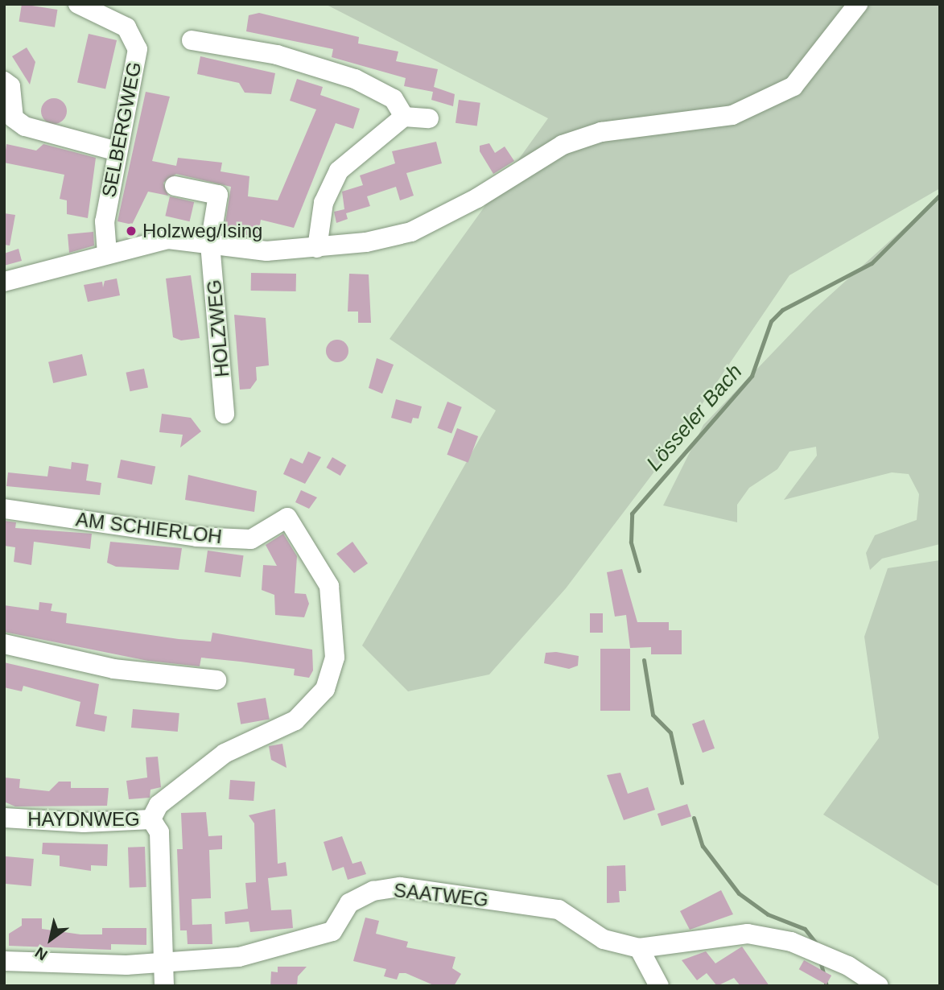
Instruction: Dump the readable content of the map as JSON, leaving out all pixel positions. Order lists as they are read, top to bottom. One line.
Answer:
{"streets":{"street":["SELBERGWEG","HOLZWEG","AM SCHIERLOH","HAYDNWEG","SAATWEG"]},"crossings":[["AM SCHIERLOH","HAYDNWEG"],["HAYDNWEG","SAATWEG"]],"water":["Lösseler Bach"],"places":["Holzweg/Ising"],"north":"bottom left"}
